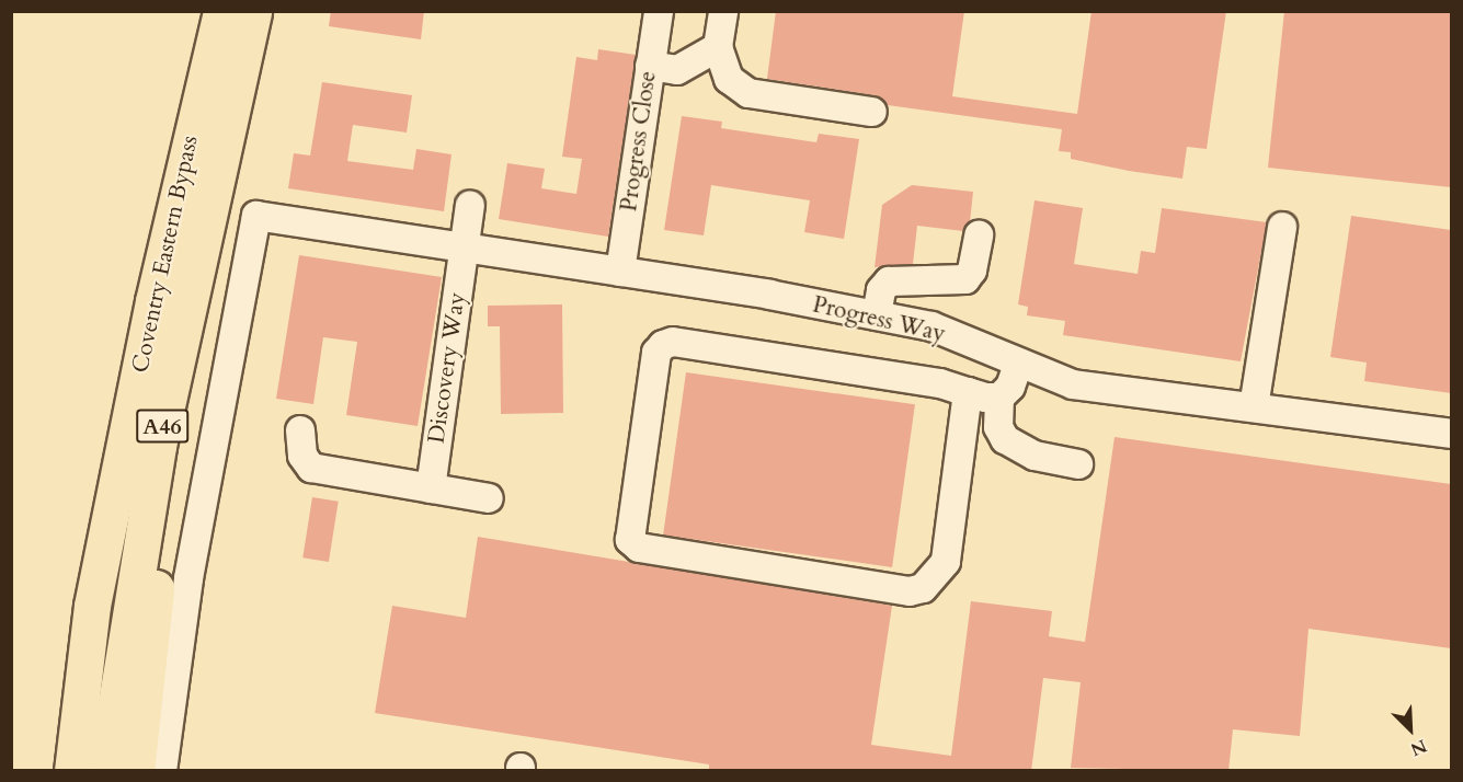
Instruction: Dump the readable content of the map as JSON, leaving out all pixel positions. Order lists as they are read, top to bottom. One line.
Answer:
{"streets":{"highway":["Coventry Eastern Bypass","A46"],"street":["Progress Close","Progress Way","Discovery Way"]},"crossings":[["Progress Close","Progress Way"],["Progress Way","Discovery Way"]],"north":"bottom right"}
